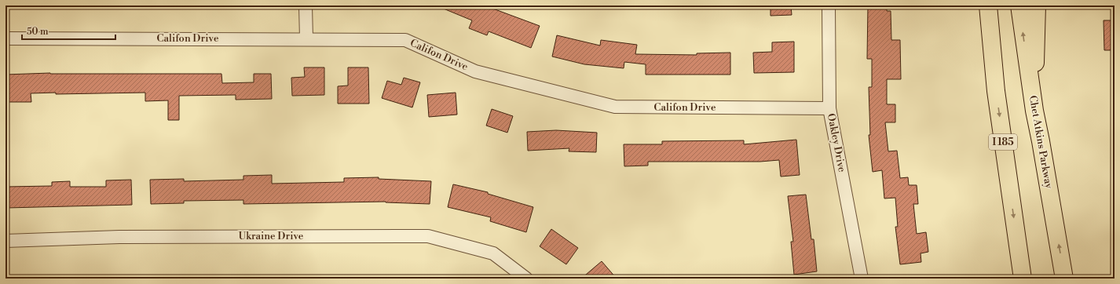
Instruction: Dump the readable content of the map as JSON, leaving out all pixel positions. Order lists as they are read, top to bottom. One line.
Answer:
{"streets":{"highway":["I 185","Chet Atkins Parkway"],"street":["Califon Drive","Oakley Drive","Ukraine Drive"]},"crossings":[["Califon Drive","Oakley Drive"]],"scale_bar":"50 m"}
